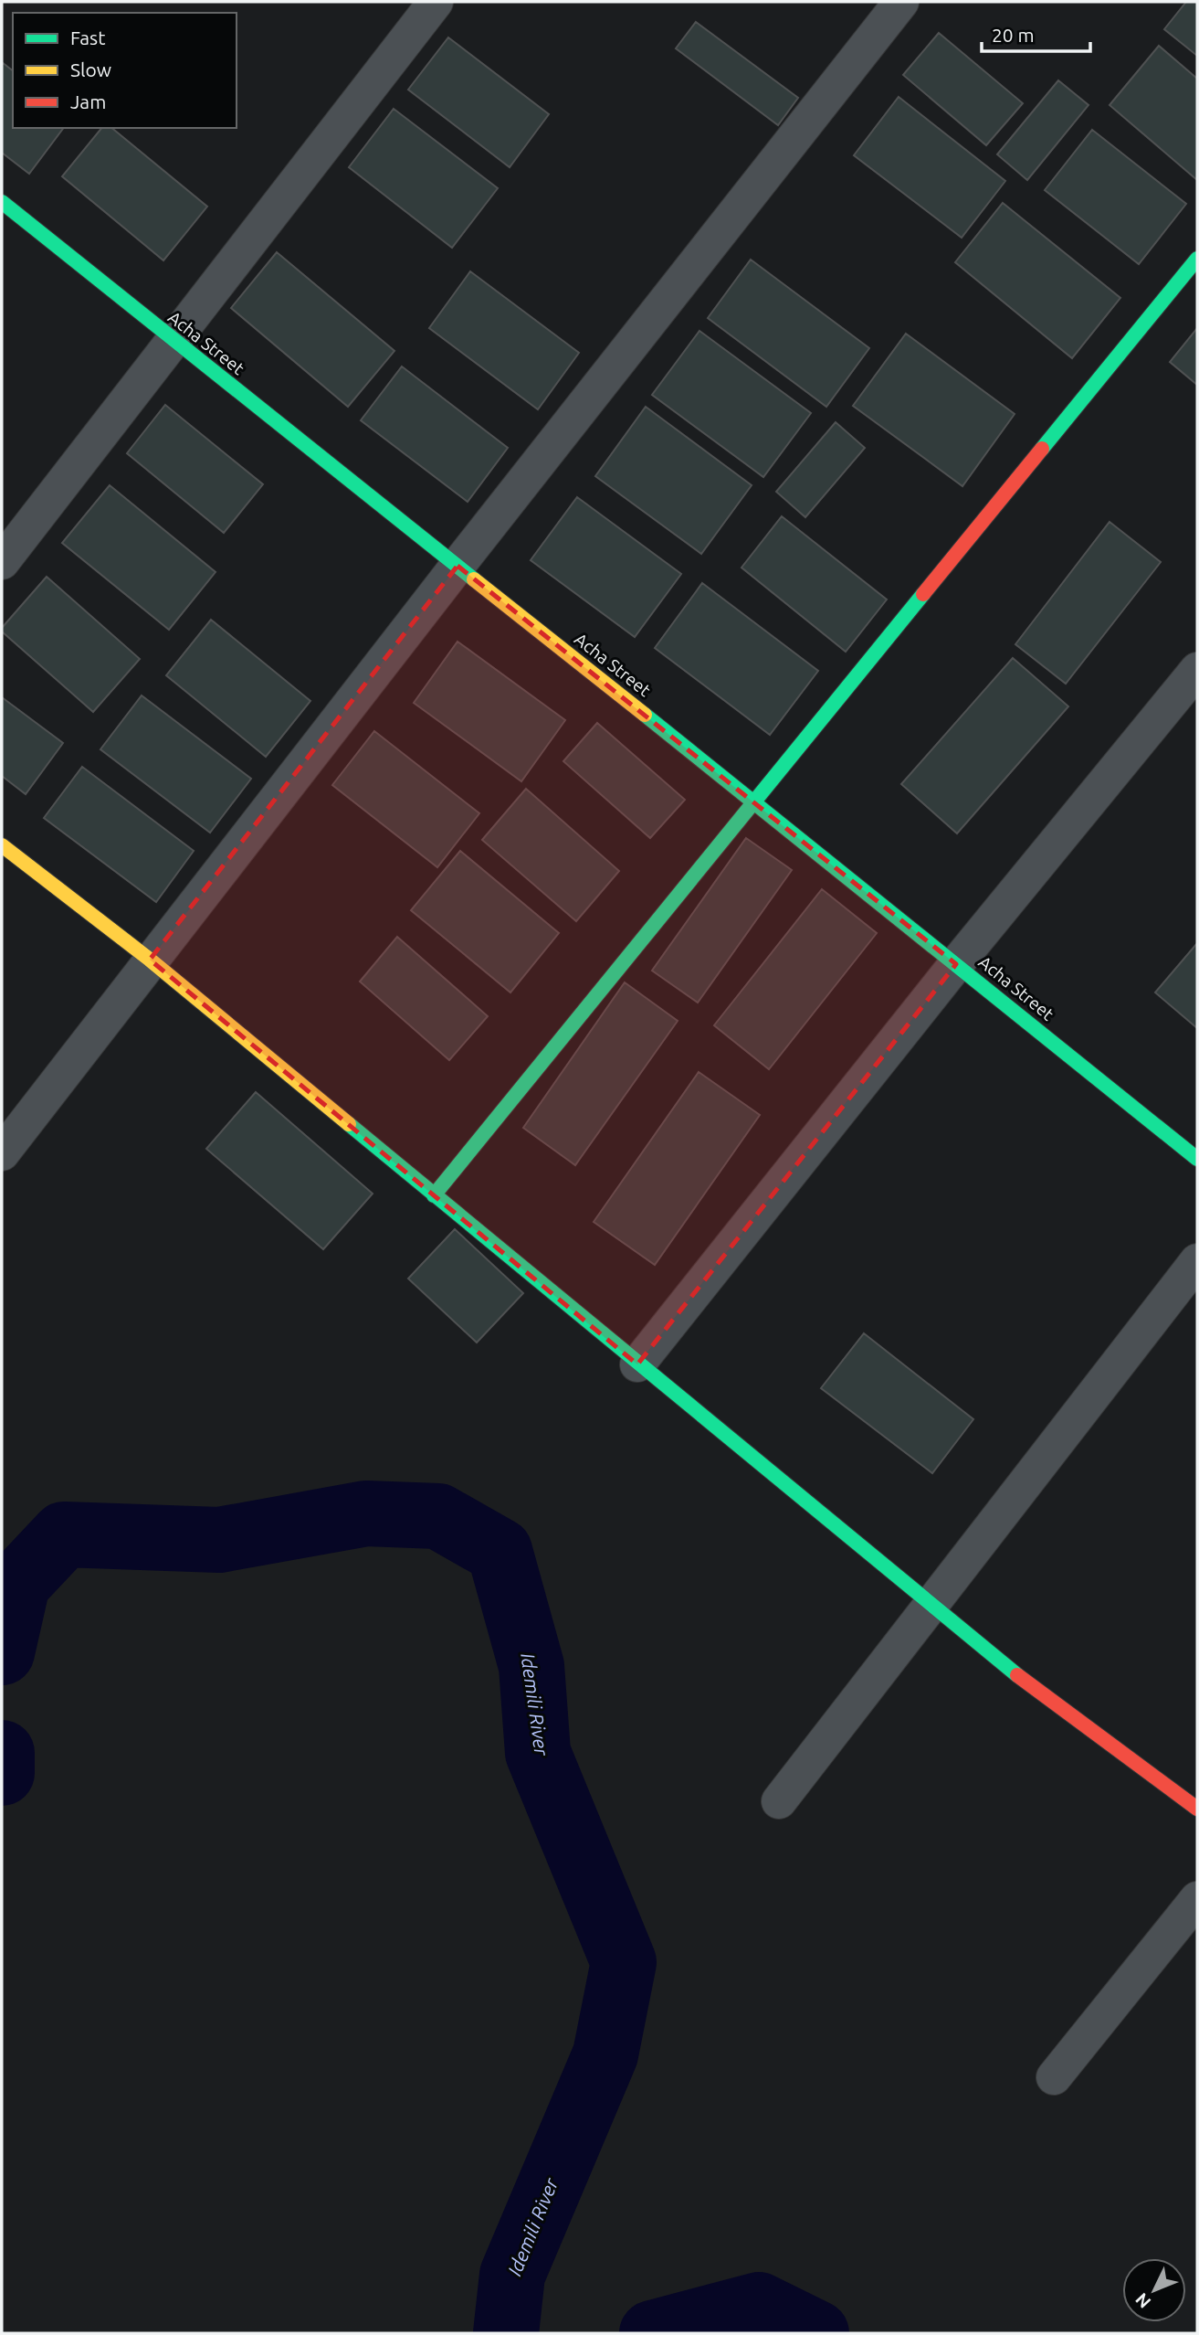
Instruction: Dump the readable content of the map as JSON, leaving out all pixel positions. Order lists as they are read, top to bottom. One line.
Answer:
{"streets":{"street":["Acha Street"]},"water":["Idemili River"],"legend":["Fast","Slow","Jam"],"scale_bar":"20 m","north":"bottom left"}
